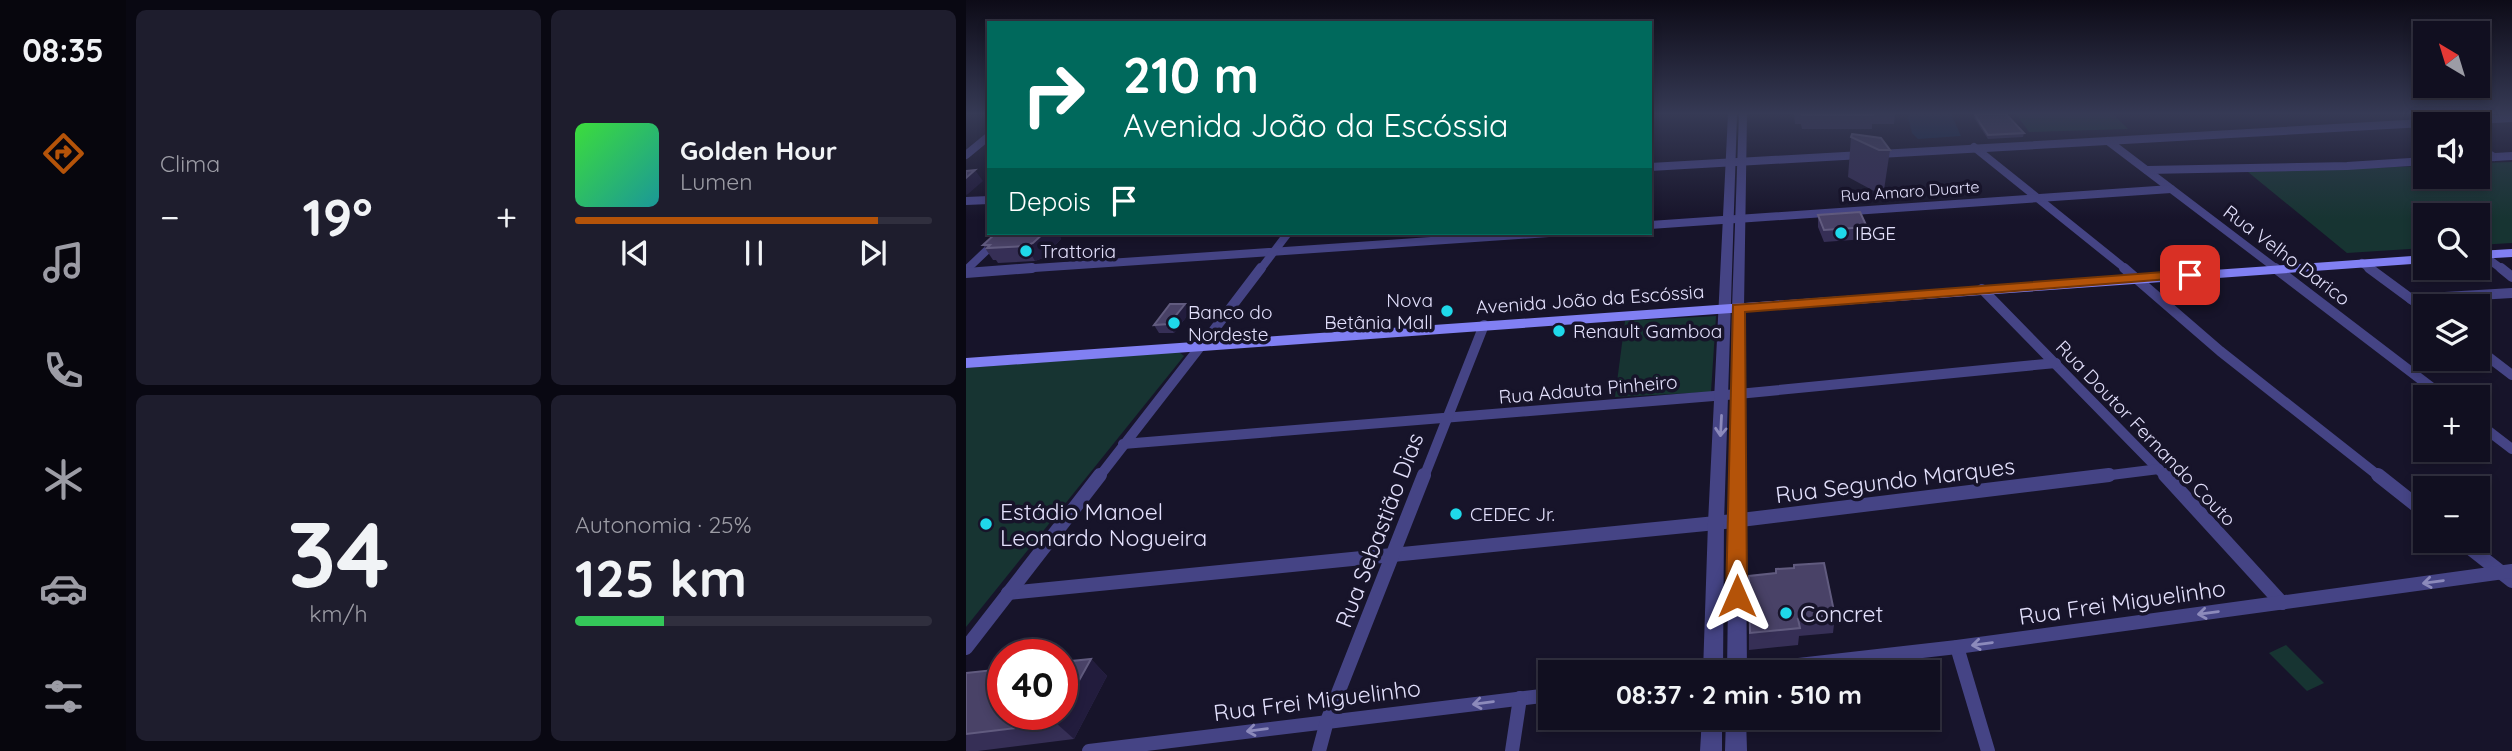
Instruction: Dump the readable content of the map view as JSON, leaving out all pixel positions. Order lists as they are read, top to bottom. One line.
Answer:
{"streets":{"main road":["Avenida João da Escóssia"],"street":["Rua Amaro Duarte","Rua Velho Darico","Rua Adauta Pinheiro","Rua Doutor Fernando Couto","Rua Segundo Marques","Rua Sebastião Dias","Rua Frei Miguelinho"]},"crossings":[["Rua Amaro Duarte","Rua Velho Darico"],["Rua Velho Darico","Avenida João da Escóssia"],["Avenida João da Escóssia","Rua Doutor Fernando Couto"],["Avenida João da Escóssia","Rua Sebastião Dias"],["Rua Adauta Pinheiro","Rua Doutor Fernando Couto"],["Rua Adauta Pinheiro","Rua Sebastião Dias"],["Rua Doutor Fernando Couto","Rua Segundo Marques"],["Rua Doutor Fernando Couto","Rua Frei Miguelinho"],["Rua Segundo Marques","Rua Sebastião Dias"],["Rua Sebastião Dias","Rua Frei Miguelinho"]],"one_way":["Rua Frei Miguelinho"],"places":["IBGE","Trattoria","Nova Betânia Mall","Banco do Nordeste","Renault Gamboa","CEDEC Jr.","Estádio Manoel Leonardo Nogueira","Concret"],"north":"top left","page":{"tabs":"08:35","tile":["Clima",["34","km/h"],["Autonomia · 25%","125 km"]],"map_buttons":["+","−"],"turn":["210 m","Avenida João da Escóssia"],"song":["Golden Hour","Lumen"],"then":"Depois","heat":["−","19°","+"],"limit":"40","trip":"08:37 · 2 min · 510 m"}}
